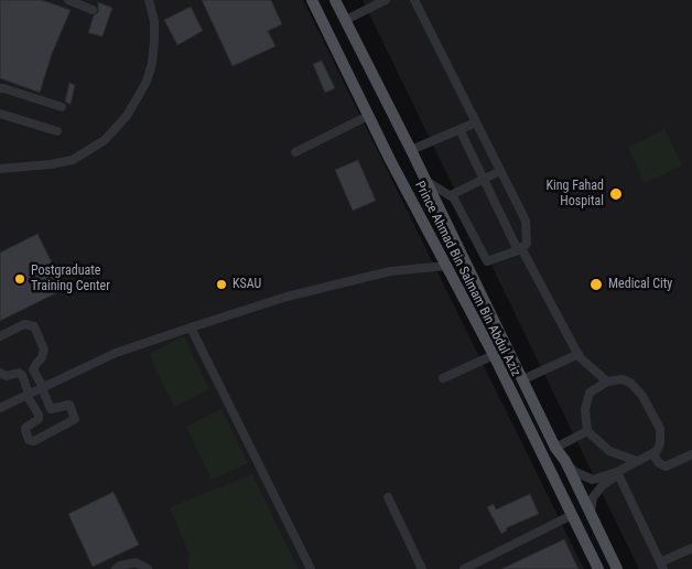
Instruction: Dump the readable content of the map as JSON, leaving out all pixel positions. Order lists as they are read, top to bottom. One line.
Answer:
{"streets":{"main road":["Prince Ahmad Bin Salmam Bin Abdul Aziz"]},"places":["King Fahad Hospital","Postgraduate Training Center","KSAU","Medical City"]}
